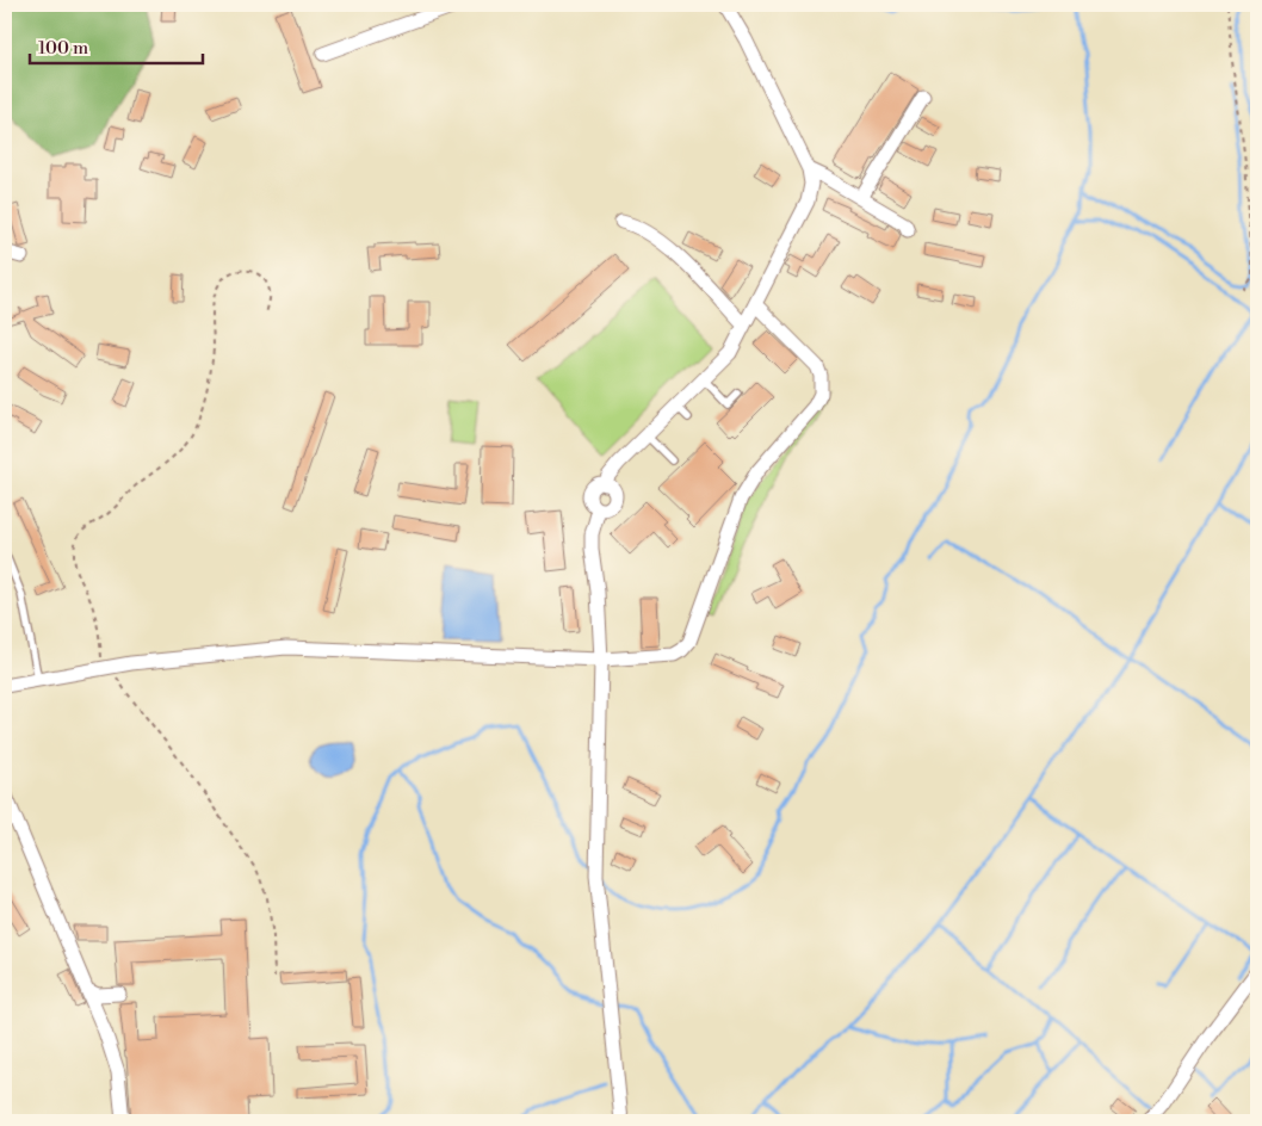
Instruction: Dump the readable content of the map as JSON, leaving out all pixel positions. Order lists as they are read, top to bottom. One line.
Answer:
{"scale_bar":"100 m"}
